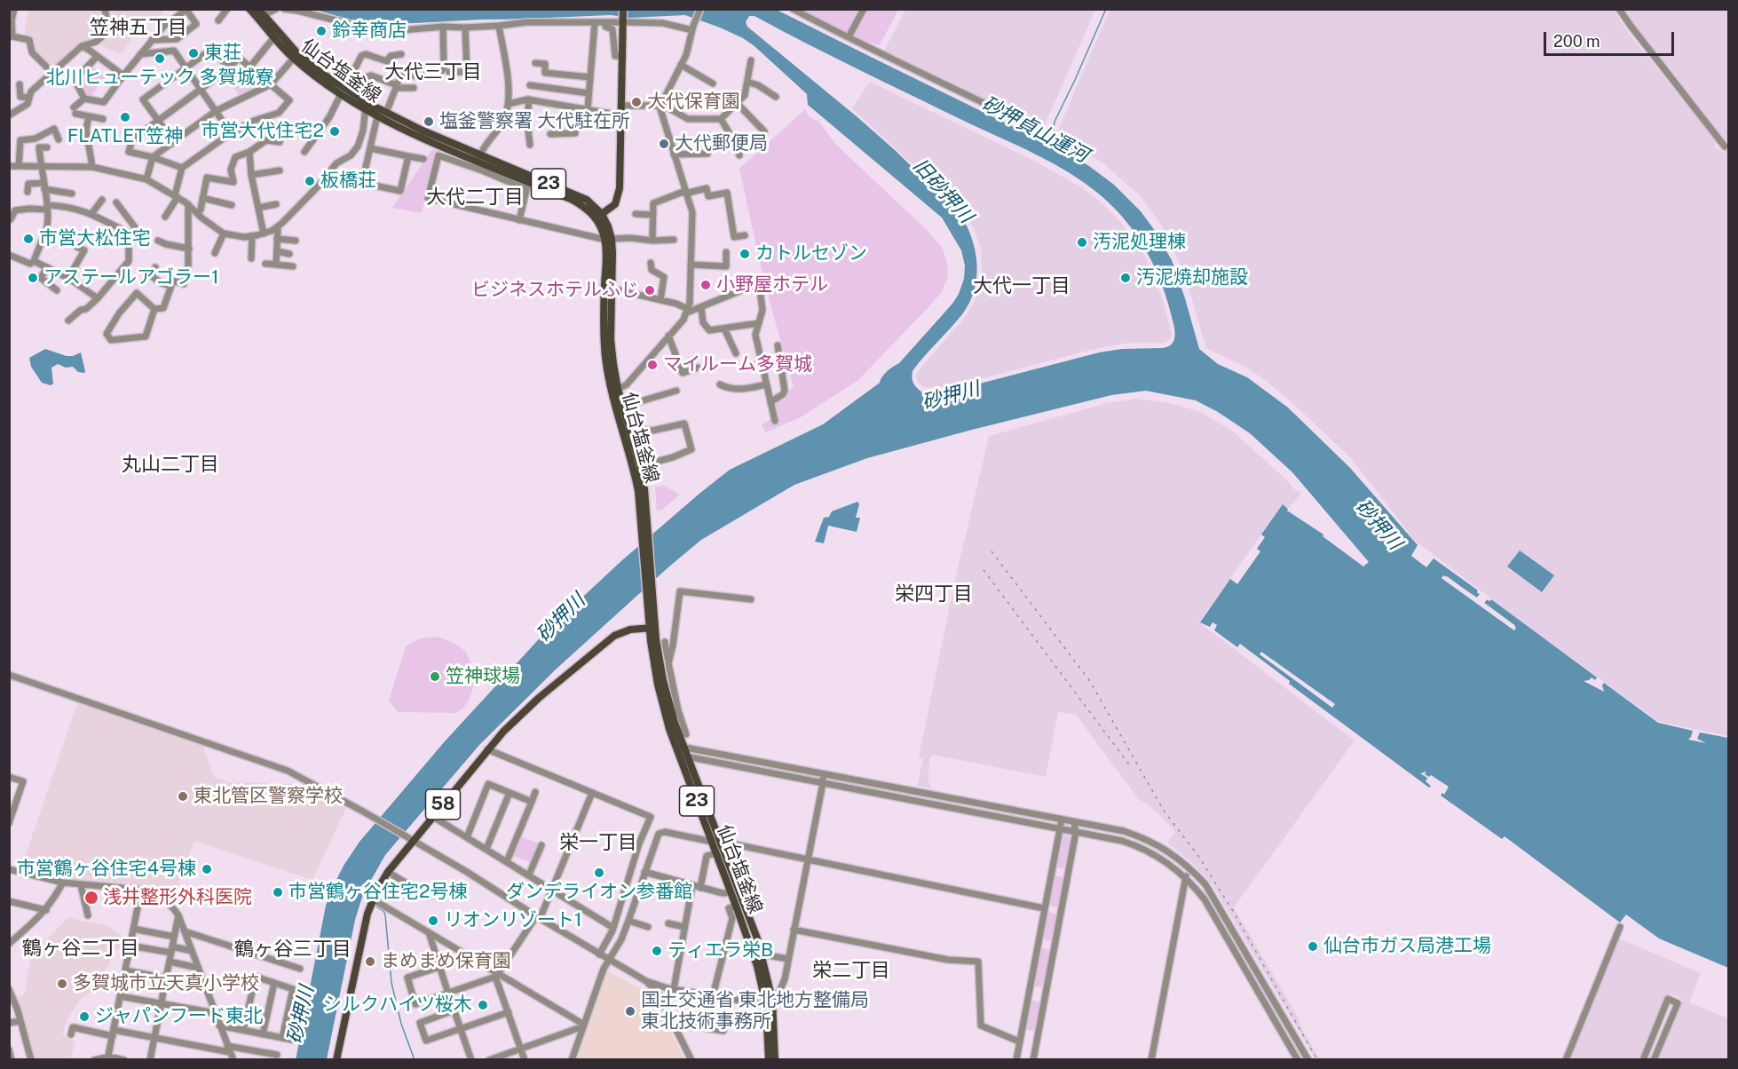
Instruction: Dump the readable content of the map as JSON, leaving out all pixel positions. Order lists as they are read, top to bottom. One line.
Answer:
{"streets":{"main road":["仙台塩釜線","23","58"]},"crossings":[["仙台塩釜線","58"]],"districts":["笠神五丁目","大代三丁目","大代二丁目","大代一丁目","丸山二丁目","栄四丁目","栄一丁目","鶴ヶ谷二丁目","鶴ヶ谷三丁目","栄二丁目"],"water":["砂押貞山運河","旧砂押川","砂押川"],"places":["鈴幸商店","東荘","北川ヒューテック 多賀城寮","大代保育園","FLATLET笠神","塩釜警察署 大代駐在所","市営大代住宅2","大代郵便局","板橋荘","市営大松住宅","汚泥処理棟","カトルセゾン","アステールアゴラー1","汚泥焼却施設","小野屋ホテル","ビジネスホテルふじ","マイルーム多賀城","笠神球場","東北管区警察学校","市営鶴ヶ谷住宅4号棟","ダンデライオン参番館","市営鶴ヶ谷住宅2号棟","浅井整形外科医院","リオンリゾート1","仙台市ガス局港工場","ティエラ栄B","まめまめ保育園","多賀城市立天真小学校","シルクハイツ桜木","国土交通省 東北地方整備局 東北技術事務所","ジャパンフード東北"],"scale_bar":"200 m"}
